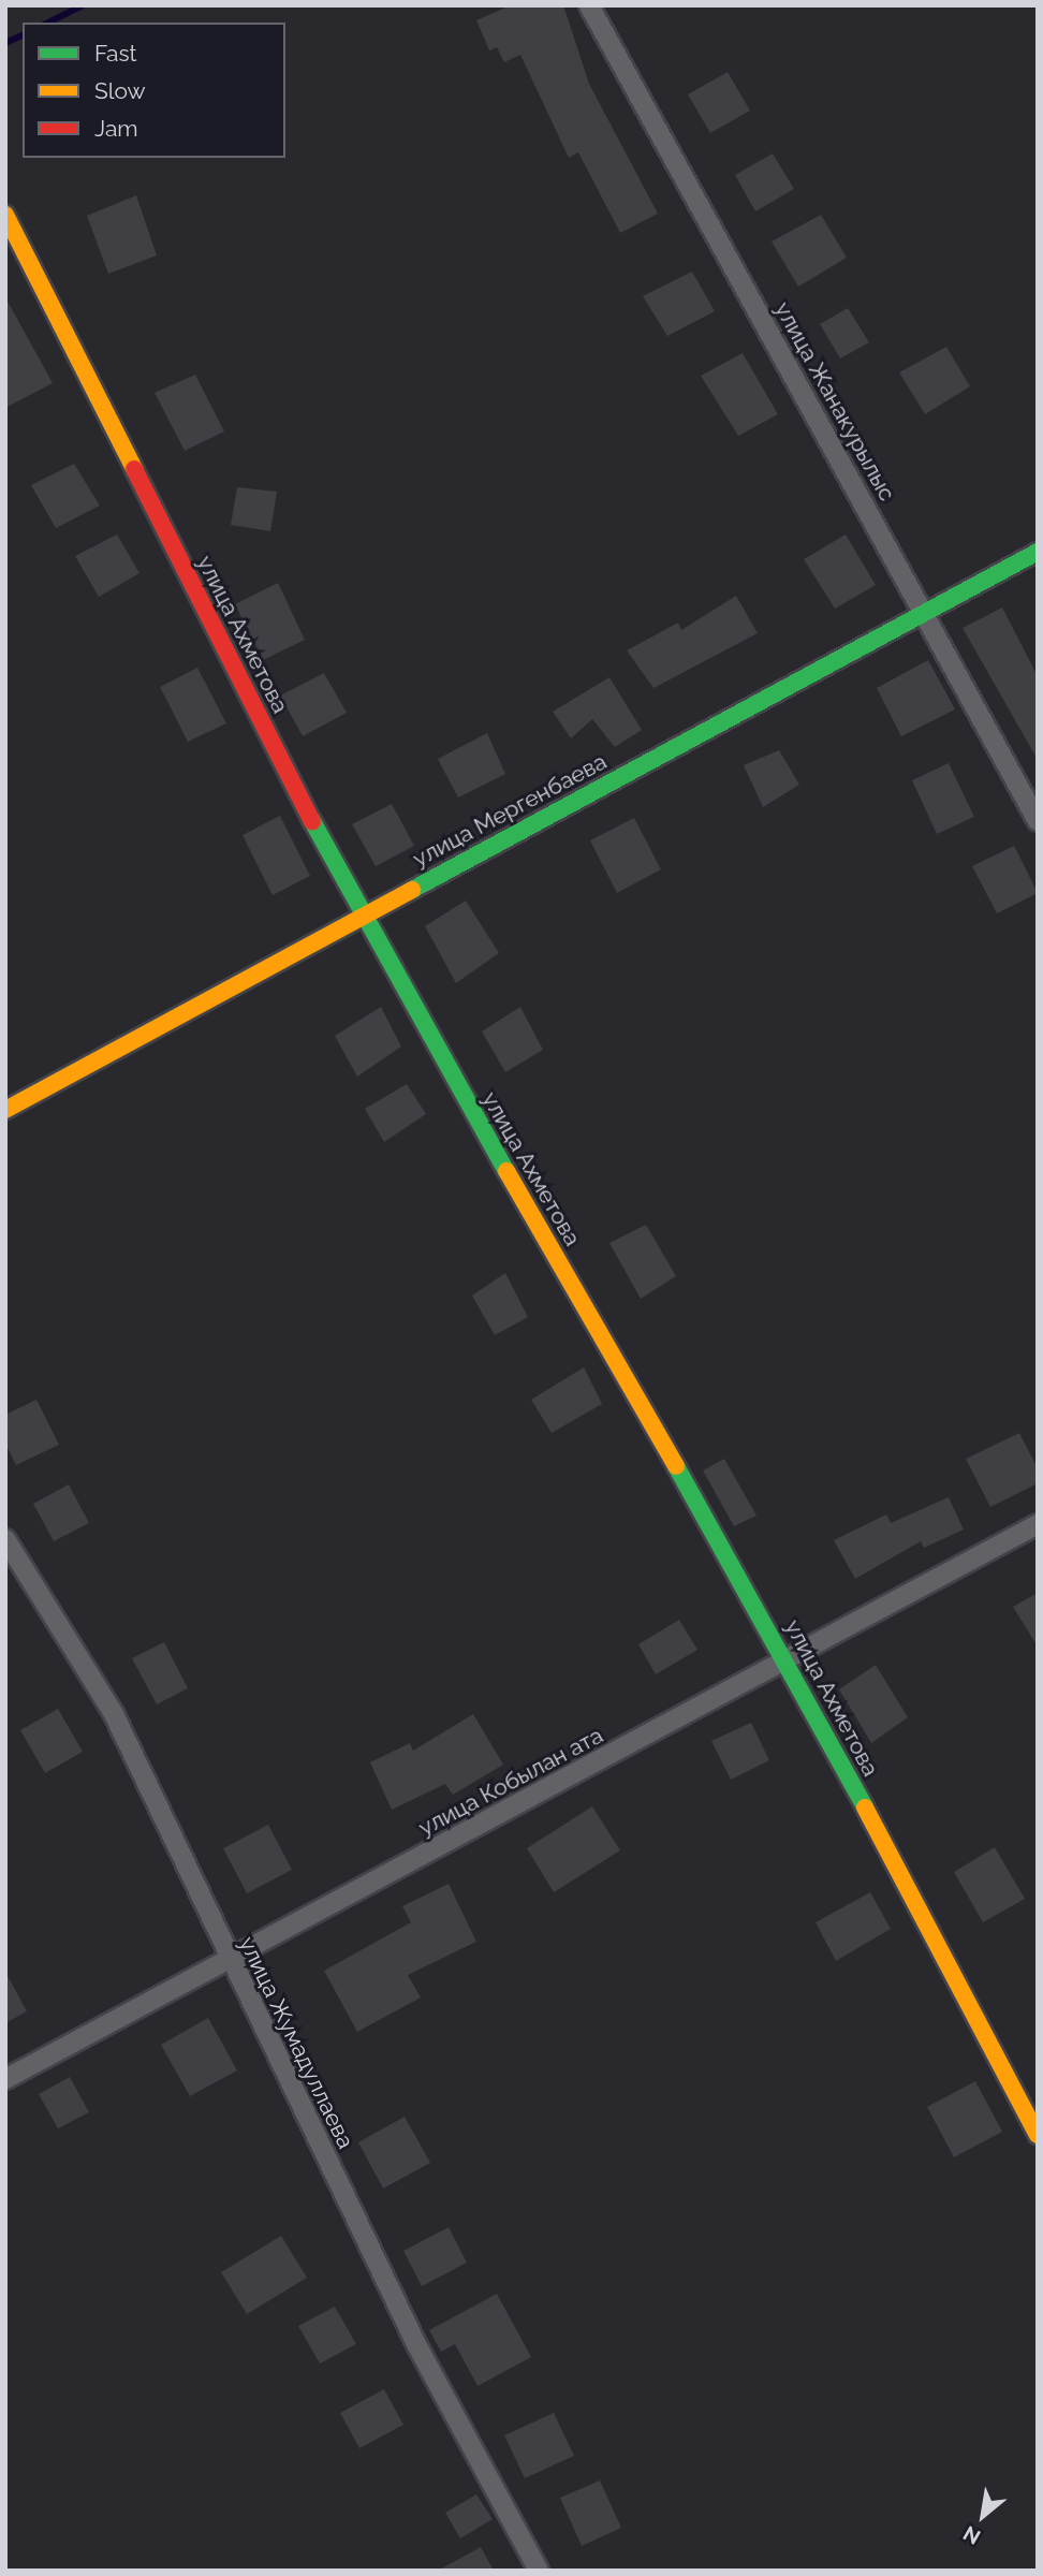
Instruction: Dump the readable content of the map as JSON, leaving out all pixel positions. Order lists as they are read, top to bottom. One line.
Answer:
{"streets":{"street":["улица Жанакурылыс","улица Ахметова","улица Мергенбаева","улица Кобылан ата","улица Жумадуллаева"]},"crossings":[["улица Жанакурылыс","улица Мергенбаева"],["улица Ахметова","улица Мергенбаева"],["улица Ахметова","улица Кобылан ата"],["улица Кобылан ата","улица Жумадуллаева"]],"legend":["Fast","Slow","Jam"],"north":"bottom left"}
